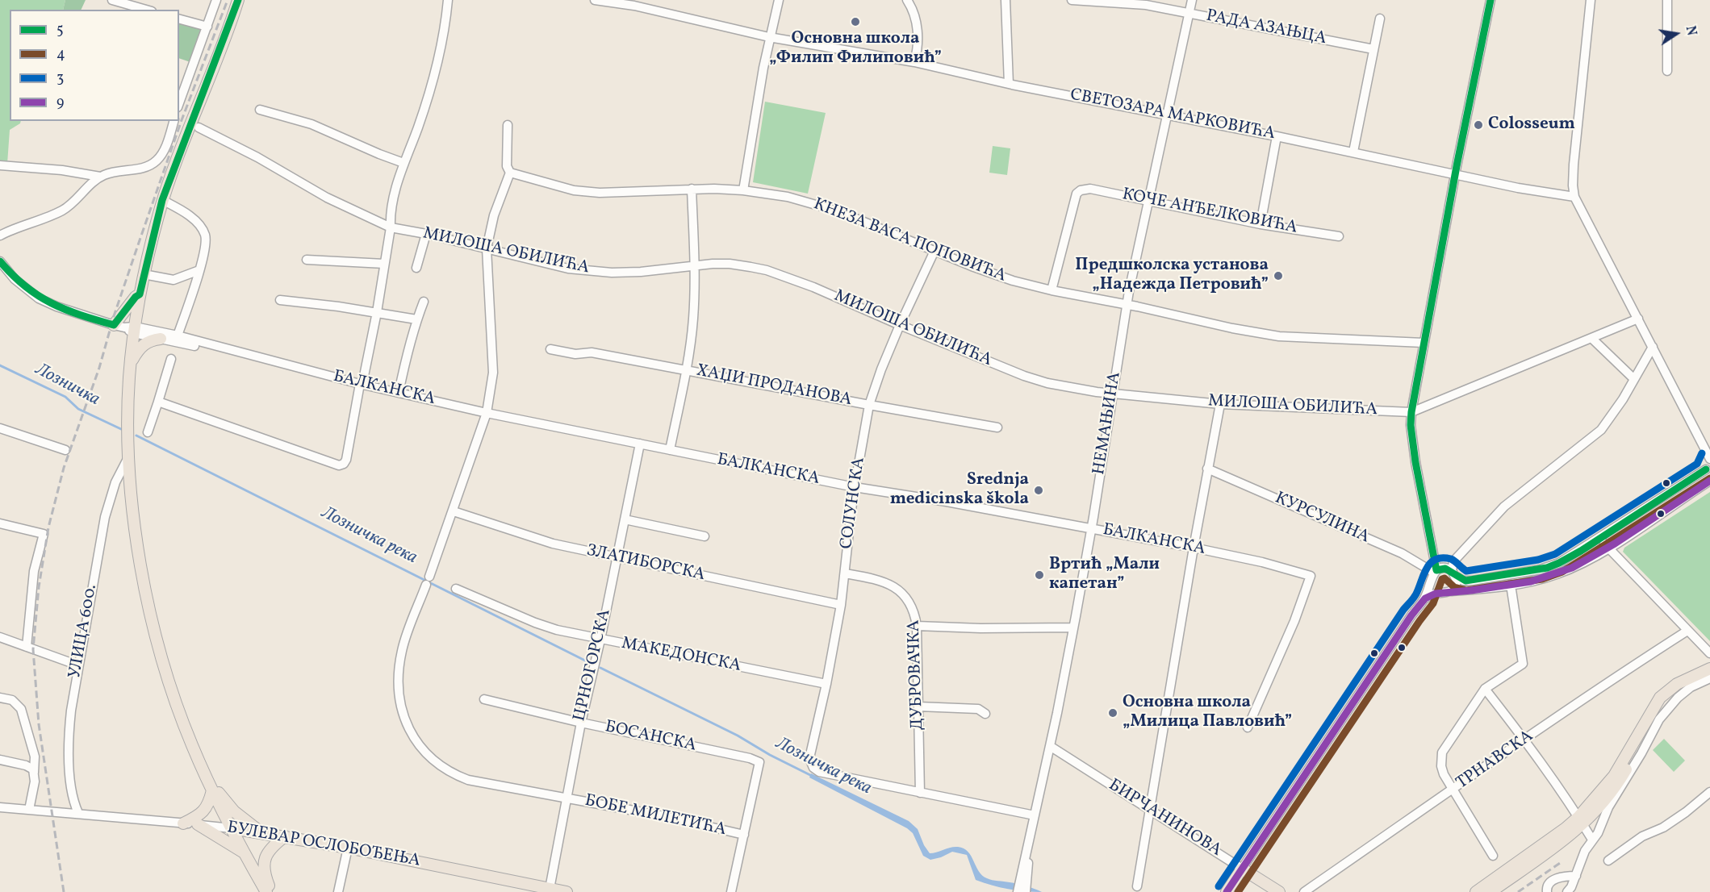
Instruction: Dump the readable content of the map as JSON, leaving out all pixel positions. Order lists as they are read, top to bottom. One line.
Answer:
{"streets":{"main road":["БИРЧАНИНОВА","БУЛЕВАР ОСЛОБОЂЕЊА"],"street":["РАДА АЗАЊЦА","СВЕТОЗАРА МАРКОВИЋА","КОЧЕ АНЂЕЛКОВИЋА","КНЕЗА ВАСА ПОПОВИЋА","МИЛОША ОБИЛИЋА","ХАЏИ ПРОДАНОВА","БАЛКАНСКА","НЕМАЊИНА","СОЛУНСКА","КУРСУЛИНА","ЗЛАТИБОРСКА","УЛИЦА 600.","МАКЕДОНСКА","ЦРНОГОРСКА","ДУБРОВАЧКА","БОСАНСКА","ТРНАВСКА","БОБЕ МИЛЕТИЋА"]},"crossings":[["РАДА АЗАЊЦА","НЕМАЊИНА"],["СВЕТОЗАРА МАРКОВИЋА","НЕМАЊИНА"],["КОЧЕ АНЂЕЛКОВИЋА","КНЕЗА ВАСА ПОПОВИЋА"],["КОЧЕ АНЂЕЛКОВИЋА","НЕМАЊИНА"],["КНЕЗА ВАСА ПОПОВИЋА","НЕМАЊИНА"],["КНЕЗА ВАСА ПОПОВИЋА","СОЛУНСКА"],["КНЕЗА ВАСА ПОПОВИЋА","БОБЕ МИЛЕТИЋА"],["МИЛОША ОБИЛИЋА","НЕМАЊИНА"],["МИЛОША ОБИЛИЋА","СОЛУНСКА"],["МИЛОША ОБИЛИЋА","БОБЕ МИЛЕТИЋА"],["ХАЏИ ПРОДАНОВА","СОЛУНСКА"],["БАЛКАНСКА","НЕМАЊИНА"],["БАЛКАНСКА","СОЛУНСКА"],["БАЛКАНСКА","ЦРНОГОРСКА"],["БАЛКАНСКА","БОБЕ МИЛЕТИЋА"],["НЕМАЊИНА","БИРЧАНИНОВА"],["СОЛУНСКА","ЗЛАТИБОРСКА"],["СОЛУНСКА","МАКЕДОНСКА"],["СОЛУНСКА","ДУБРОВАЧКА"],["ЗЛАТИБОРСКА","ЦРНОГОРСКА"],["ЗЛАТИБОРСКА","БОБЕ МИЛЕТИЋА"],["УЛИЦА 600.","БУЛЕВАР ОСЛОБОЂЕЊА"],["МАКЕДОНСКА","ЦРНОГОРСКА"],["ЦРНОГОРСКА","БОСАНСКА"],["ЦРНОГОРСКА","БОБЕ МИЛЕТИЋА"],["ЦРНОГОРСКА","БУЛЕВАР ОСЛОБОЂЕЊА"],["БОСАНСКА","БОБЕ МИЛЕТИЋА"]],"water":["Лозничка","Лозничка река"],"places":["Основна школа „Филип Филиповић”","Colosseum","Предшколска установа „Надежда Петровић”","Srednja medicinska škola","Вртић „Мали капетан”","Основна школа „Милица Павловић”"],"lines":["transit line 5","transit line 3","transit line 4","transit line 9"],"legend":["5","4","3","9"],"north":"right"}
